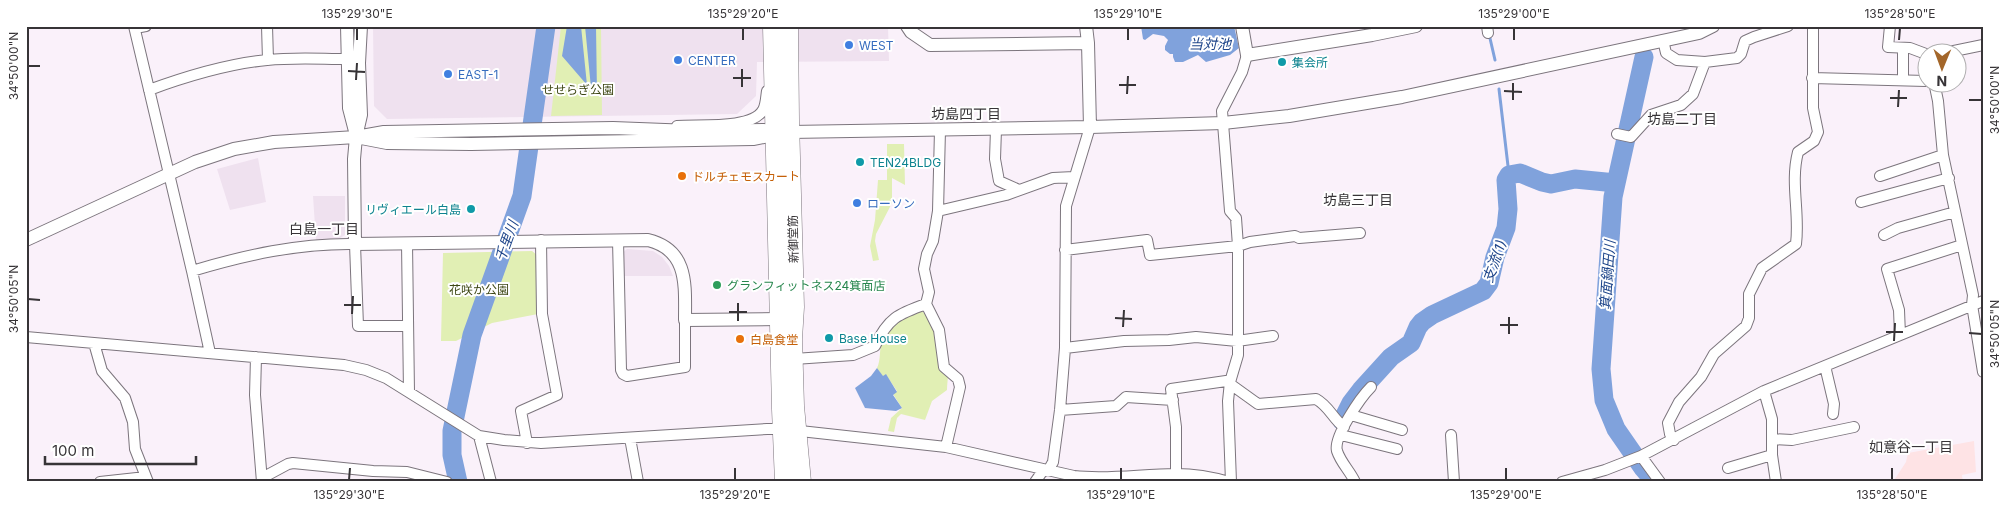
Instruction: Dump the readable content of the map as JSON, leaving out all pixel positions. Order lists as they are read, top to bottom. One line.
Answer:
{"streets":{"highway":["新御堂筋"]},"districts":["坊島四丁目","坊島二丁目","坊島三丁目","白島一丁目","如意谷一丁目"],"water":["当対池","千里川","支流(1)","箕面鍋田川"],"parks":["せせらぎ公園","花咲か公園"],"places":["WEST","CENTER","集会所","EAST-1","TEN24BLDG","ドルチェモスカート","ローソン","リヴィエール白島","グランフィットネス24箕面店","Base House","白島食堂"],"scale_bar":"100 m","north":"bottom","coordinates":["135°29'30\"E","135°29'20\"E","135°29'10\"E","135°29'00\"E","135°28'50\"E","34°50'00\"N","34°50'05\"N"]}
